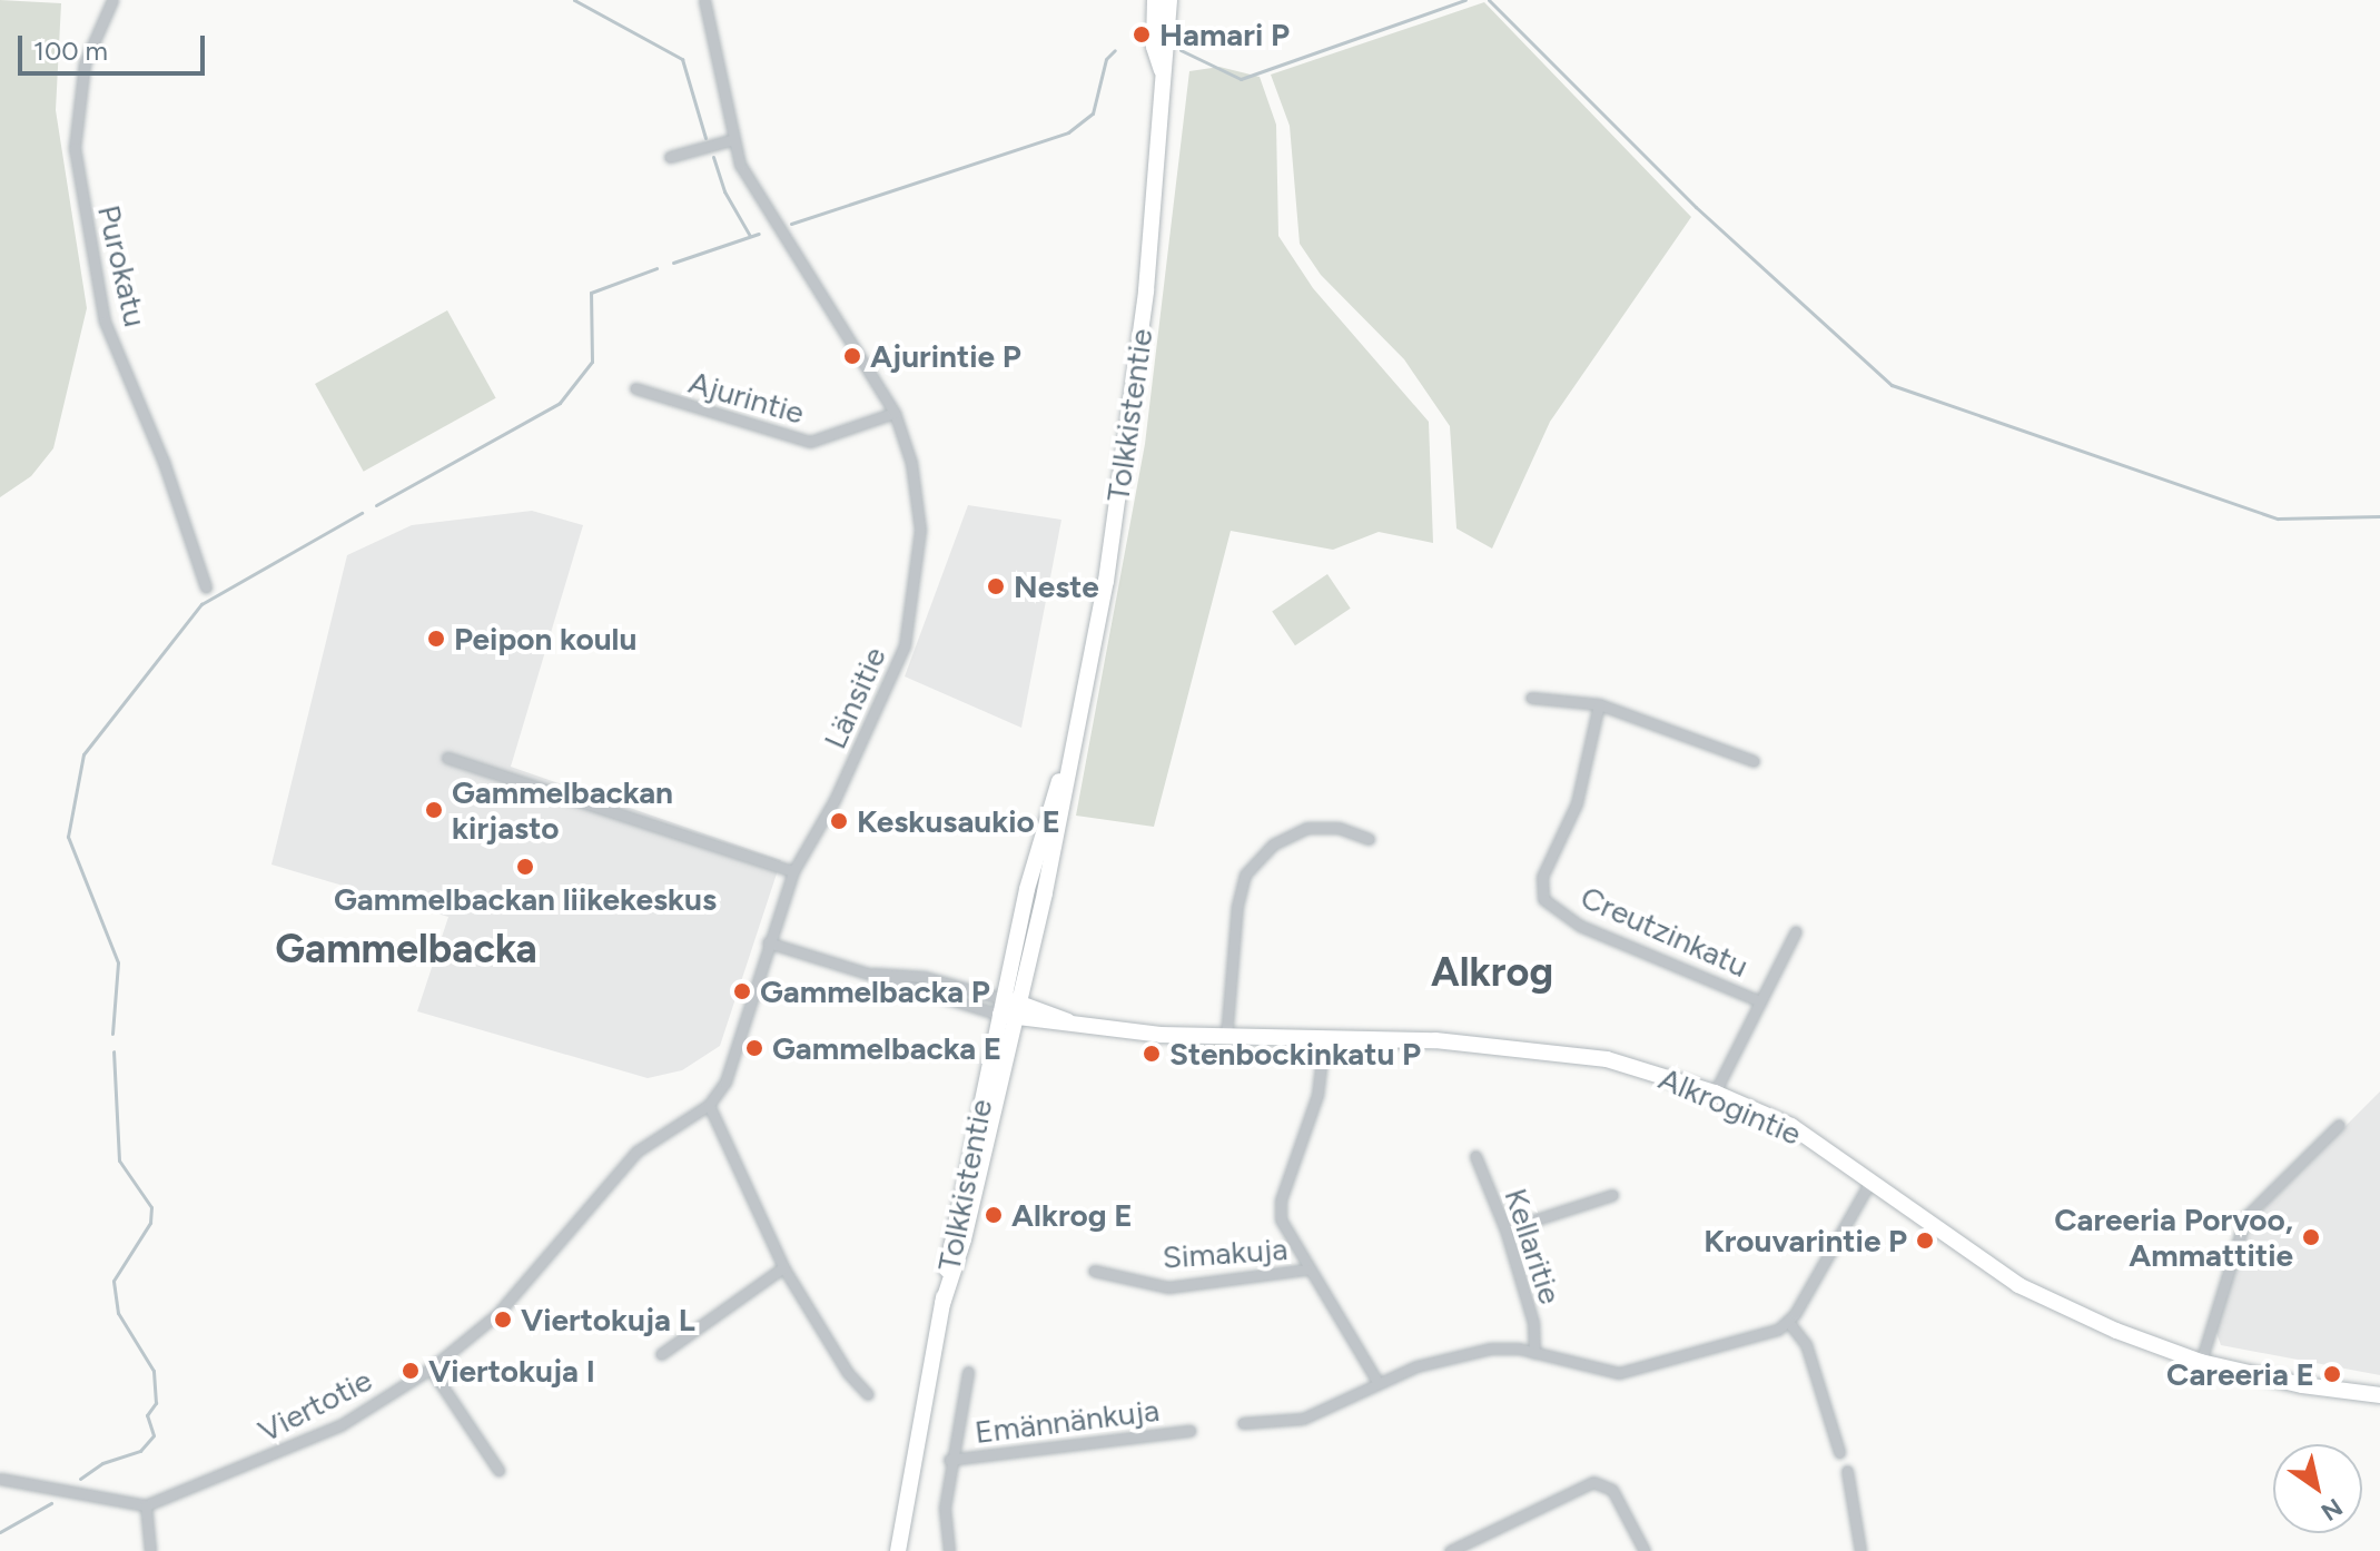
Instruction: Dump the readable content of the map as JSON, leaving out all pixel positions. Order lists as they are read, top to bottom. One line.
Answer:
{"streets":{"street":["Purokatu","Ajurintie","Tolkkistentie","Länsitie","Creutzinkatu","Alkrogintie","Kellaritie","Simakuja","Viertotie","Emännänkuja"]},"crossings":[["Ajurintie","Länsitie"],["Tolkkistentie","Alkrogintie"],["Länsitie","Viertotie"]],"districts":["Gammelbacka","Alkrog"],"places":["Hamari P","Ajurintie P","Neste","Peipon koulu","Gammelbackan kirjasto","Keskusaukio E","Gammelbackan liikekeskus","Gammelbacka P","Gammelbacka E","Stenbockinkatu P","Alkrog E","Careeria Porvoo, Ammattitie","Krouvarintie P","Viertokuja L","Viertokuja I","Careeria E"],"scale_bar":"100 m","north":"bottom right"}
